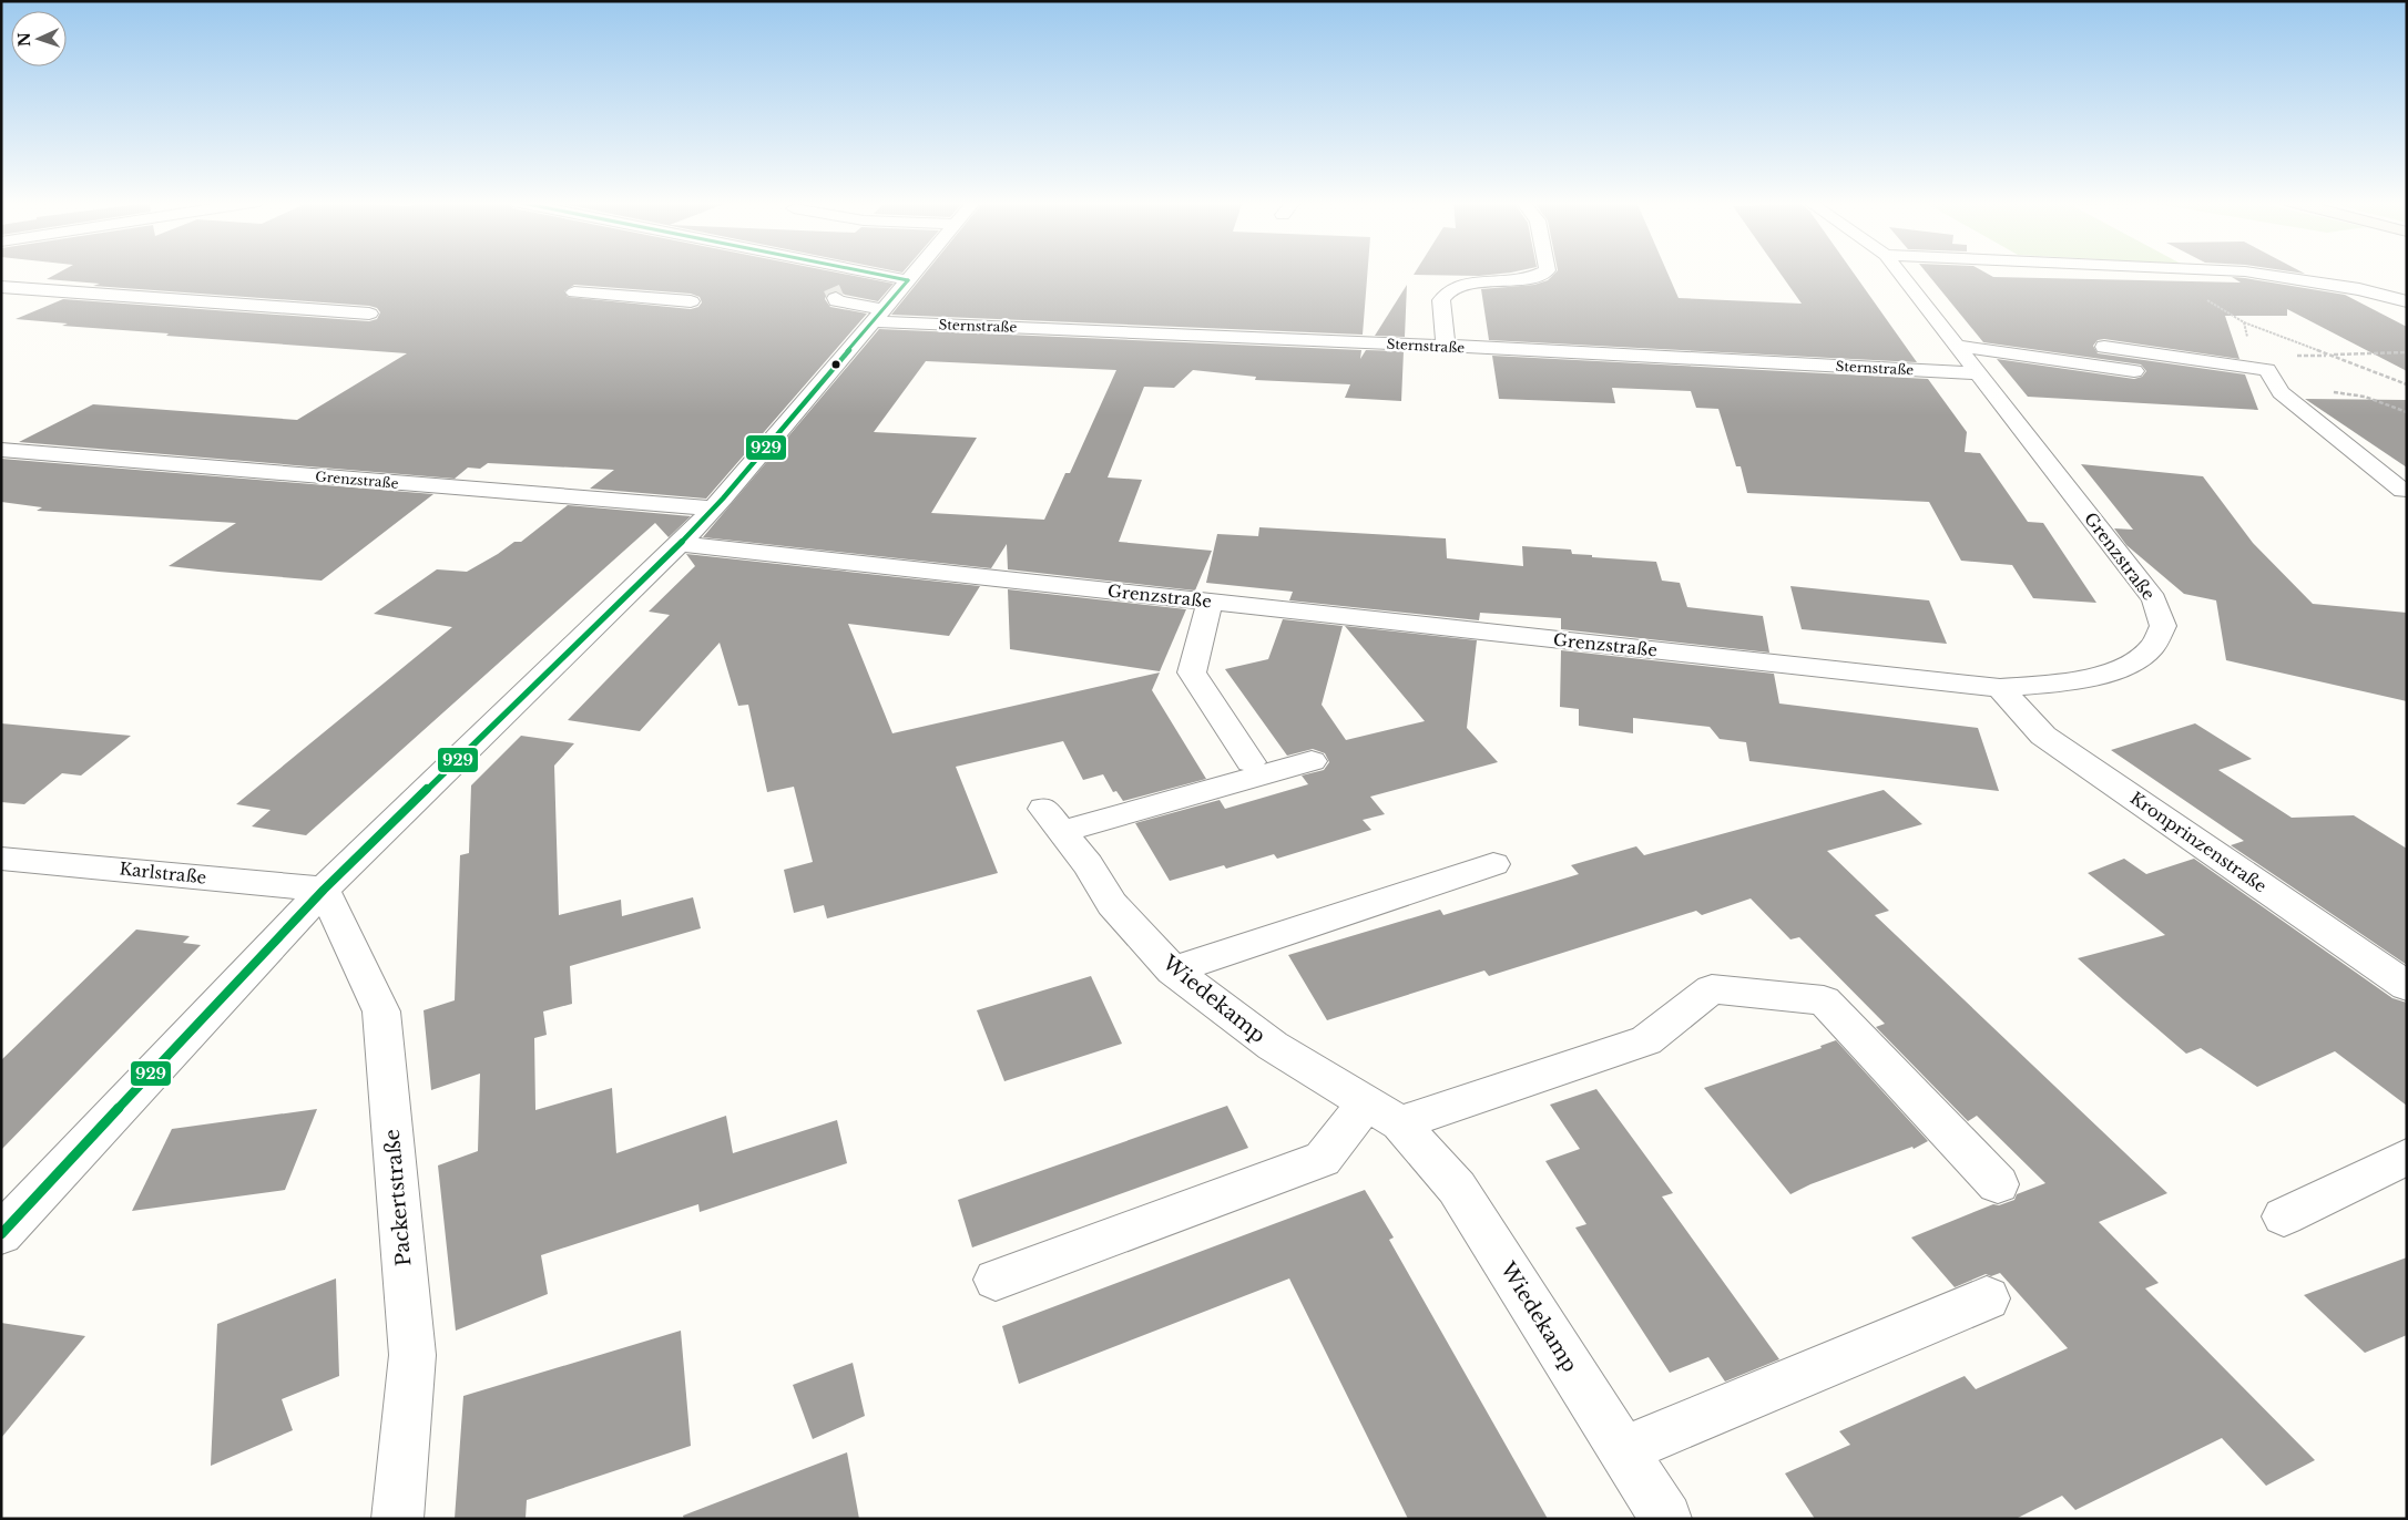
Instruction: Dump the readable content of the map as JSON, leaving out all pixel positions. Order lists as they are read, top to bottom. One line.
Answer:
{"streets":{"street":["Sternstraße","Grenzstraße","Kronprinzenstraße","Karlstraße","Wiedekamp","Packertstraße"]},"crossings":[["Sternstraße","Grenzstraße"],["Grenzstraße","Kronprinzenstraße"],["Karlstraße","Packertstraße"]],"lines":["transit line 929"],"north":"left"}
